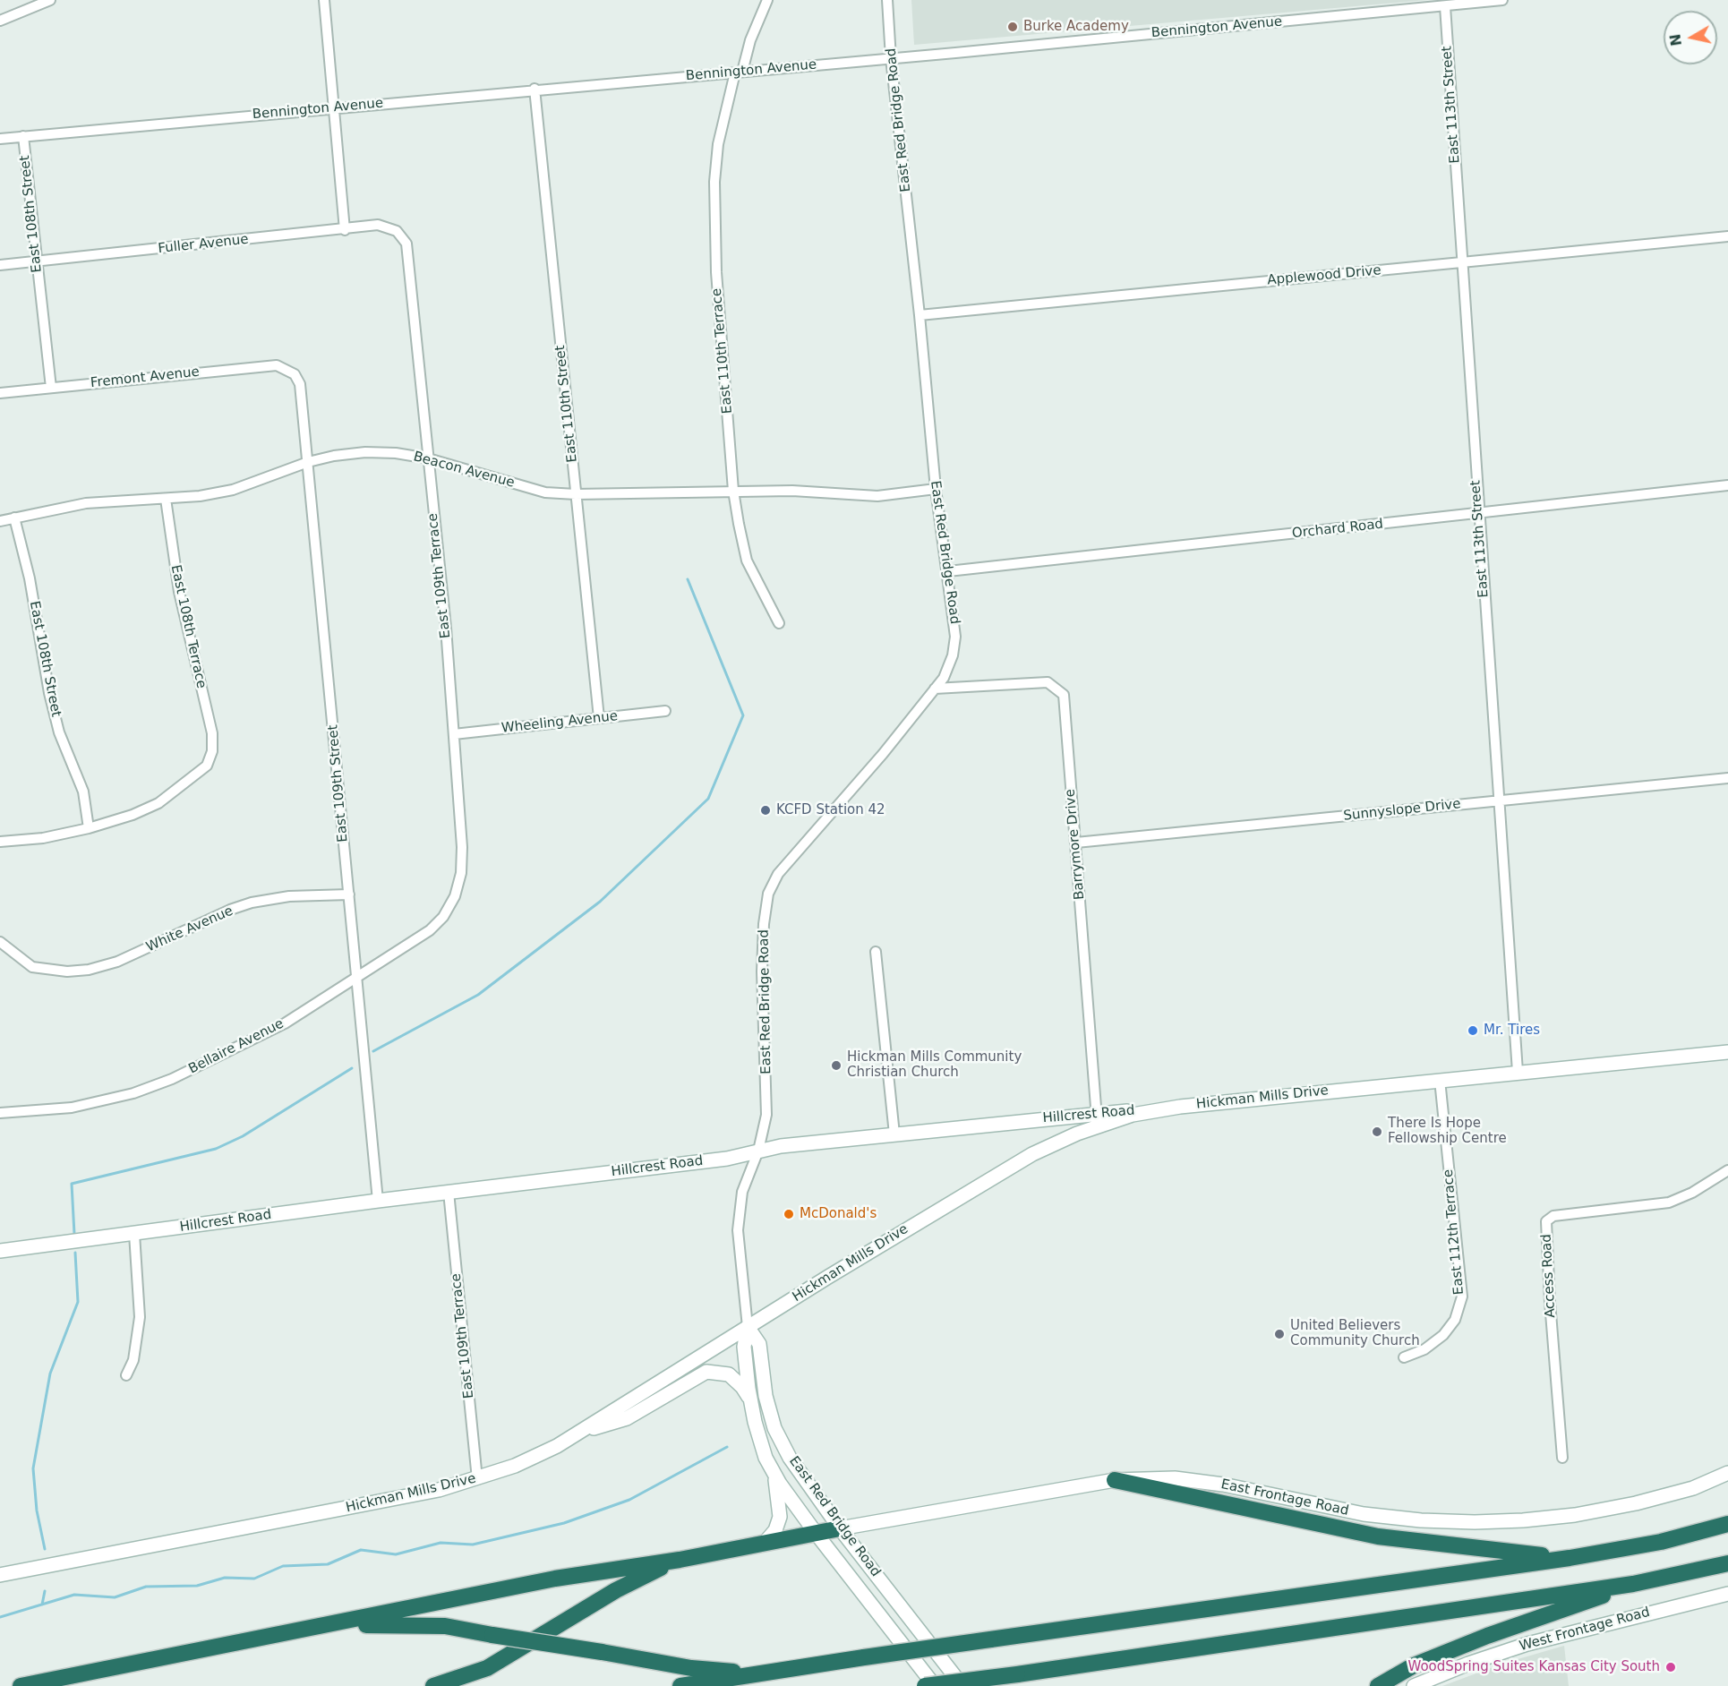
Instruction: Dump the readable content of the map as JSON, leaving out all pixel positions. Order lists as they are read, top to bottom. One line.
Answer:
{"streets":{"street":["Bennington Avenue","East 113th Street","East Red Bridge Road","East 108th Street","Fuller Avenue","Applewood Drive","East 110th Terrace","Fremont Avenue","East 110th Street","Beacon Avenue","Orchard Road","East 109th Terrace","East 108th Terrace","Wheeling Avenue","East 109th Street","Sunnyslope Drive","Barrymore Drive","White Avenue","Bellaire Avenue","Hickman Mills Drive","Hillcrest Road","East 112th Terrace","Access Road","East Frontage Road","West Frontage Road"]},"crossings":[["Bennington Avenue","East 113th Street"],["Bennington Avenue","East Red Bridge Road"],["Bennington Avenue","East 108th Street"],["Bennington Avenue","East 110th Terrace"],["Bennington Avenue","East 110th Street"],["East 113th Street","Applewood Drive"],["East 113th Street","Orchard Road"],["East 113th Street","Sunnyslope Drive"],["East 113th Street","Hickman Mills Drive"],["East Red Bridge Road","Applewood Drive"],["East Red Bridge Road","Beacon Avenue"],["East Red Bridge Road","Orchard Road"],["East Red Bridge Road","Barrymore Drive"],["East Red Bridge Road","Hickman Mills Drive"],["East Red Bridge Road","Hillcrest Road"],["East Red Bridge Road","East Frontage Road"],["East 108th Street","Fuller Avenue"],["East 108th Street","Fremont Avenue"],["East 108th Street","Beacon Avenue"],["East 108th Street","East 108th Terrace"],["Fuller Avenue","East 109th Terrace"],["East 110th Terrace","Beacon Avenue"],["Fremont Avenue","East 109th Street"],["East 110th Street","Beacon Avenue"],["East 110th Street","Wheeling Avenue"],["Beacon Avenue","East 109th Terrace"],["Beacon Avenue","East 108th Terrace"],["Beacon Avenue","East 109th Street"],["East 109th Terrace","Wheeling Avenue"],["East 109th Terrace","Bellaire Avenue"],["East 109th Terrace","Hickman Mills Drive"],["East 109th Terrace","Hillcrest Road"],["East 109th Street","White Avenue"],["East 109th Street","Bellaire Avenue"],["East 109th Street","Hillcrest Road"],["Sunnyslope Drive","Barrymore Drive"],["Barrymore Drive","Hickman Mills Drive"],["Barrymore Drive","Hillcrest Road"],["Hickman Mills Drive","Hillcrest Road"],["Hickman Mills Drive","East 112th Terrace"]],"places":["Burke Academy","KCFD Station 42","Mr. Tires","Hickman Mills Community Christian Church","There Is Hope Fellowship Centre","McDonald's","United Believers Community Church","WoodSpring Suites Kansas City South"],"north":"left"}
